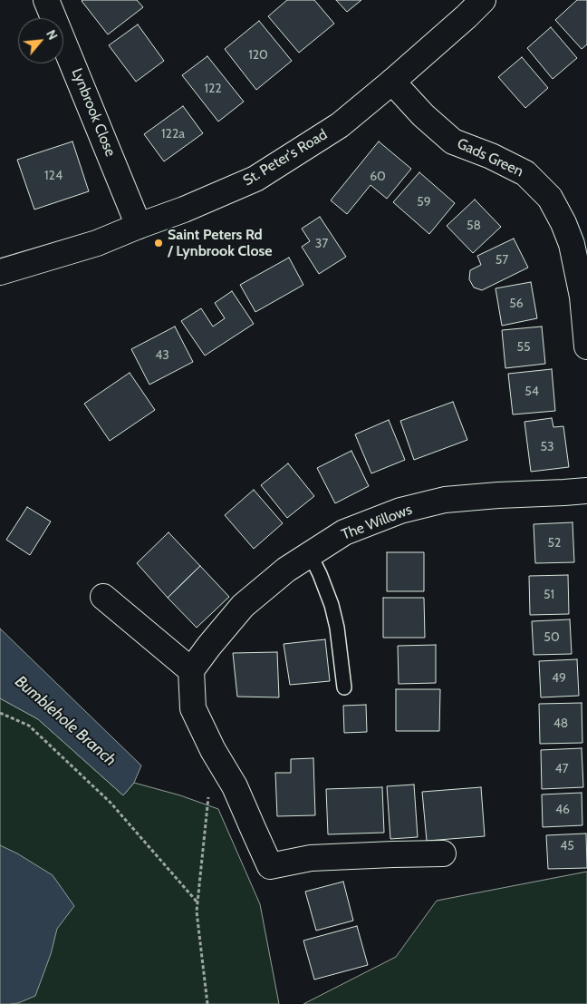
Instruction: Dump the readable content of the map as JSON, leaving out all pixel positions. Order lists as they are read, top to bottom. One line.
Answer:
{"streets":{"street":["Lynbrook Close","St. Peter's Road","Gads Green","The Willows"]},"crossings":[["Lynbrook Close","St. Peter's Road"],["St. Peter's Road","Gads Green"]],"water":["Bumblehole Branch"],"places":["Saint Peters Rd / Lynbrook Close"],"house_numbers":["120","122","122a","124","60","59","58","37","57","56","55","43","54","53","52","51","50","49","48","47","46","45"],"north":"top right"}
